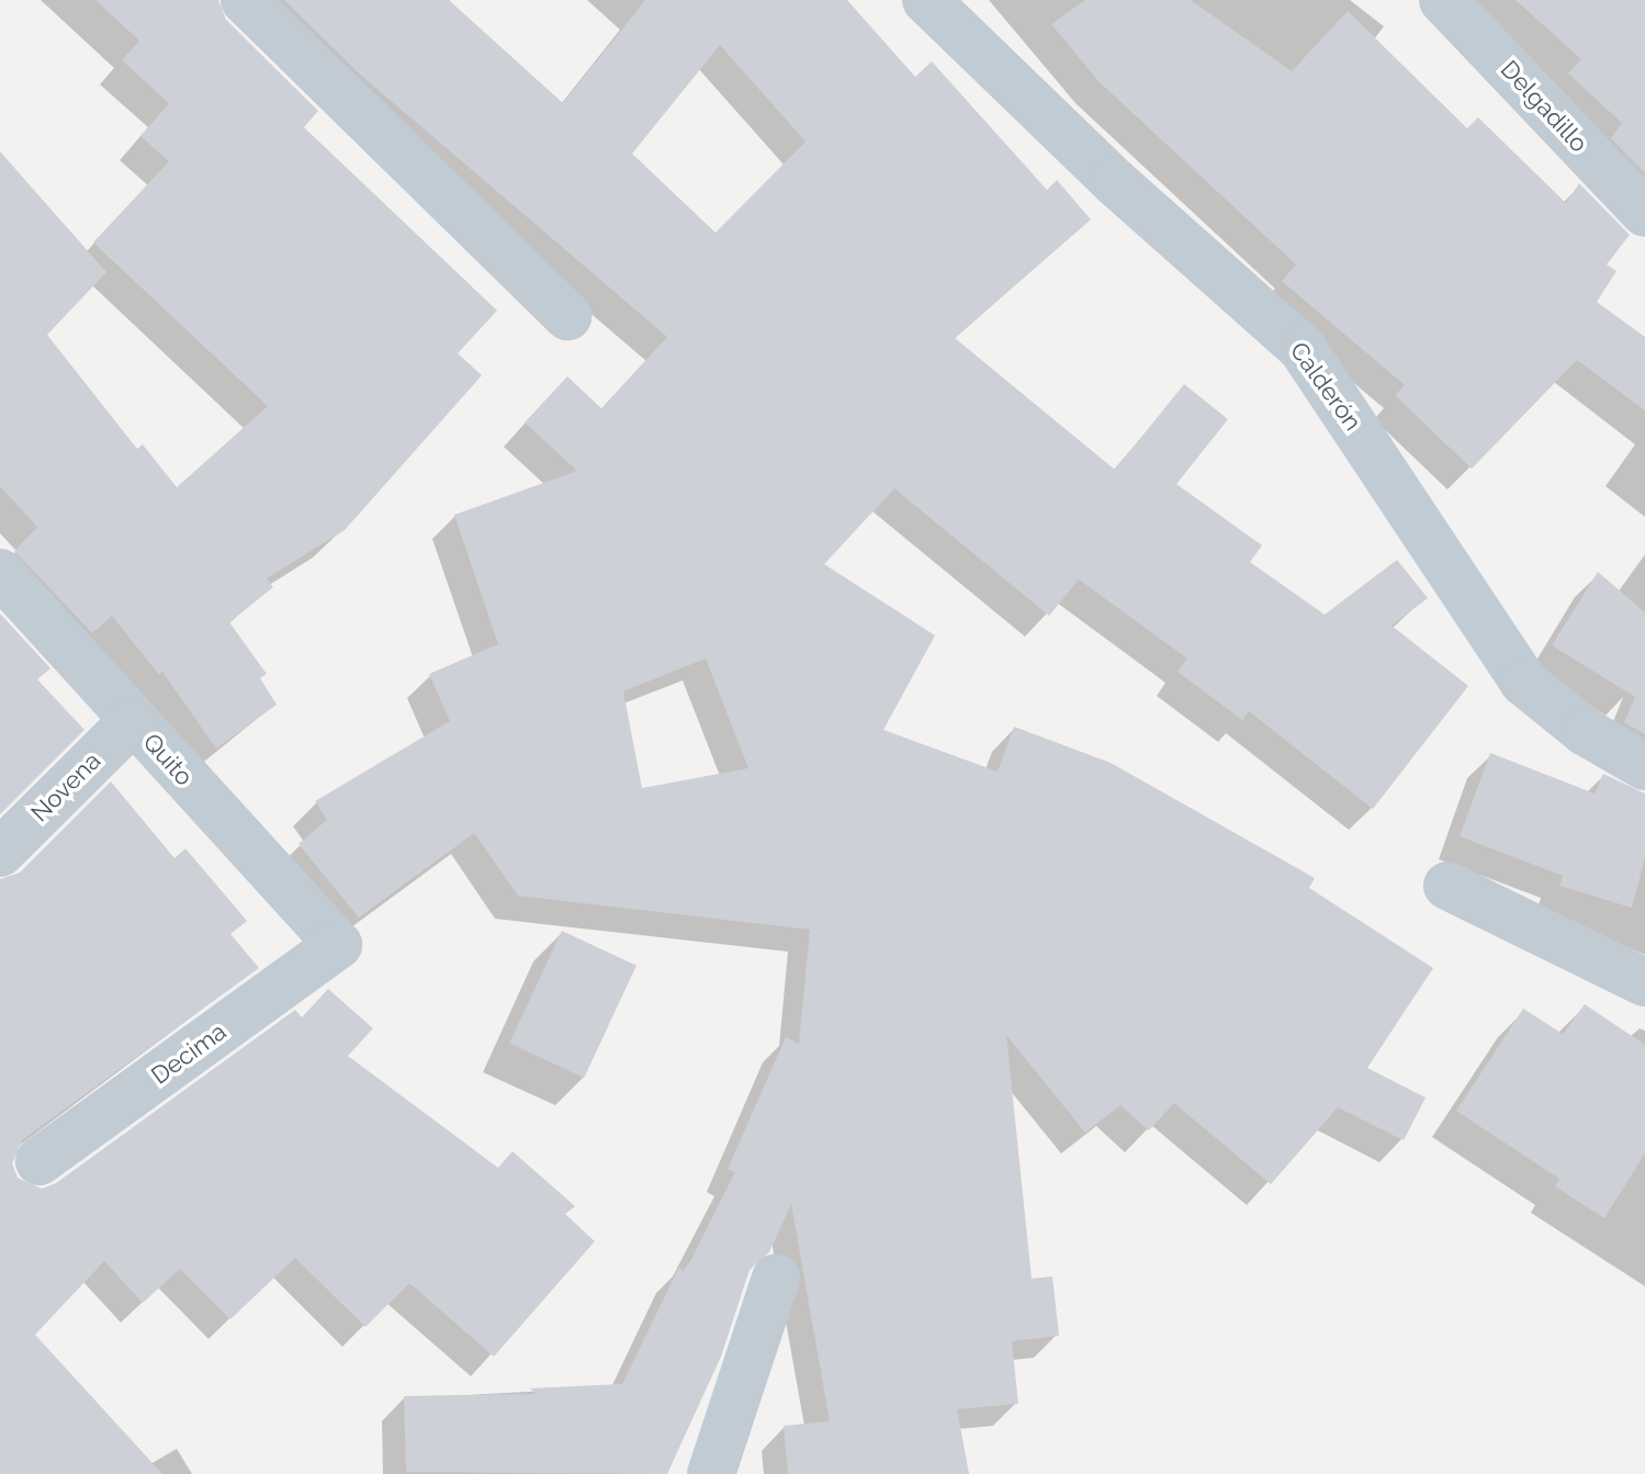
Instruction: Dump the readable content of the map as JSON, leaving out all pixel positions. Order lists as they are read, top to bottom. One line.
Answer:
{"streets":{"street":["Delgadillo","Calderón","Quito","Novena","Decima"]},"crossings":[["Quito","Novena"],["Quito","Decima"]]}
